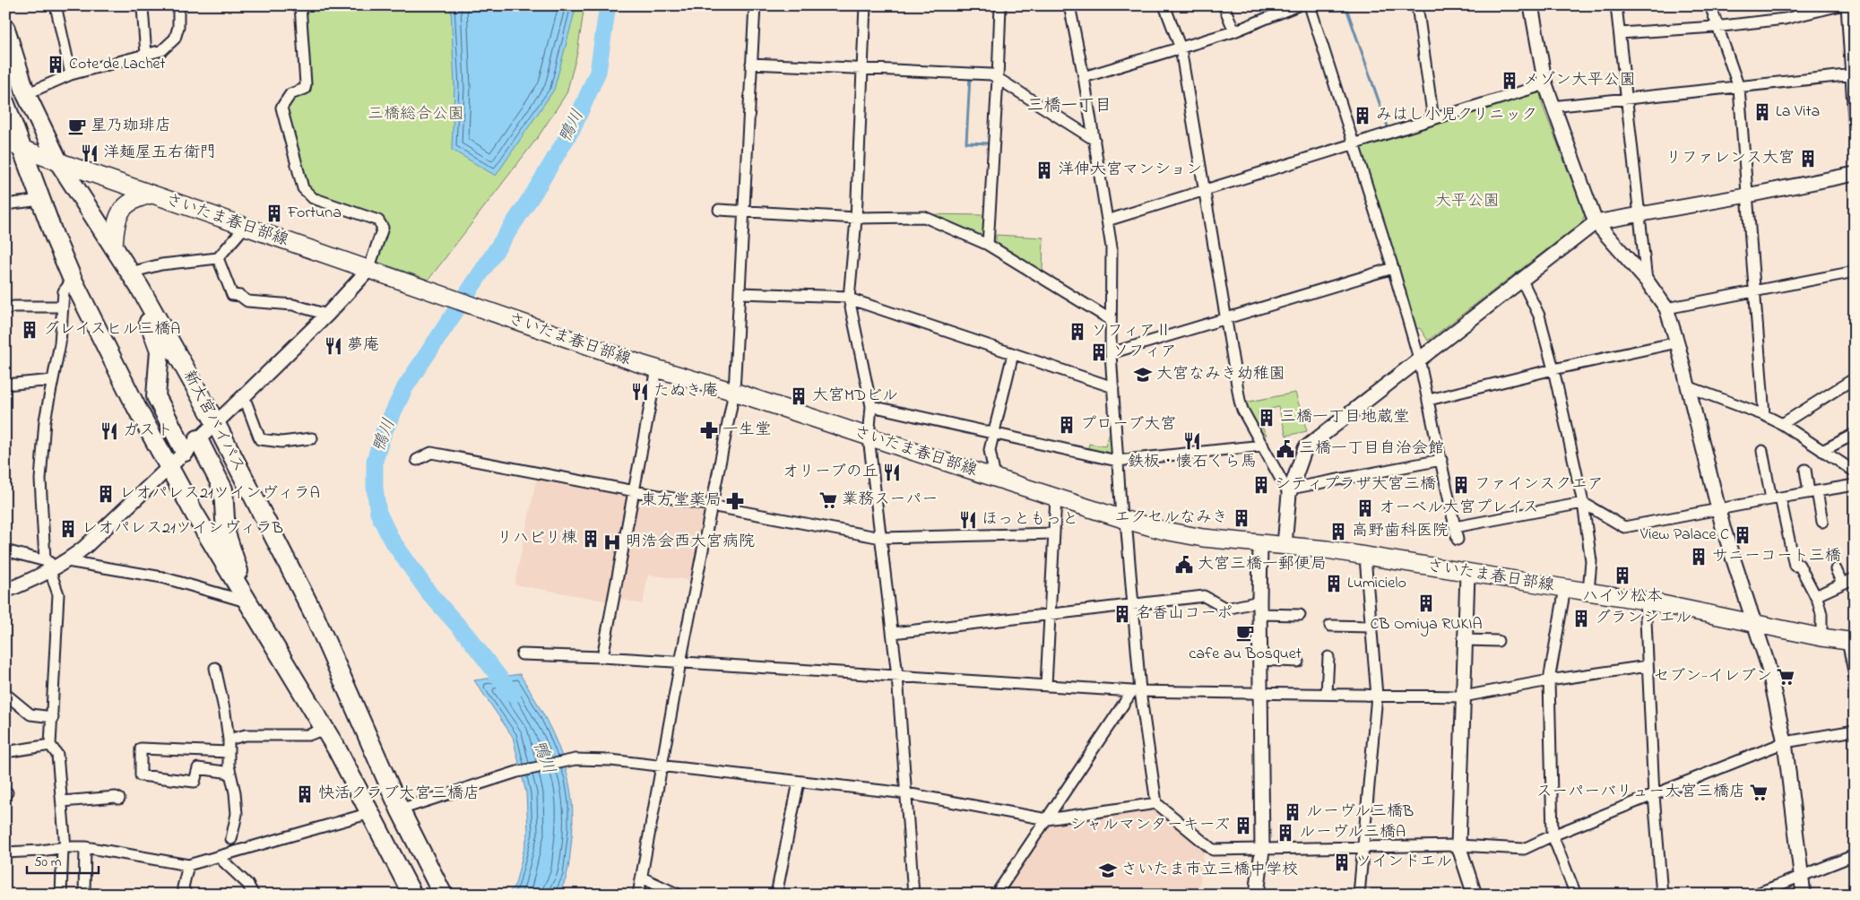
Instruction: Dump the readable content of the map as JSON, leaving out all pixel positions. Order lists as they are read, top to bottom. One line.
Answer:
{"streets":{"highway":["新大宮バイパス"],"main road":["さいたま春日部線"]},"crossings":[["さいたま春日部線","新大宮バイパス"]],"districts":["三橋一丁目"],"water":["鴨川"],"parks":["三橋総合公園","大平公園"],"places":{"building":["Cote de Lachet","メゾン大平公園","La Vita","みはし小児クリニック","リファレンス大宮","洋伸大宮マンション","Fortuna","グレイスヒル三橋A","ソフィアⅡ","ソフィア","大宮MDビル","三橋一丁目地蔵堂","プローブ大宮","シティプラザ大宮三橋","ファインスクエア","レオパレス21ツインヴィラA","オーベル大宮プレイス","エクセルなみき","レオパレス21ツインヴィラB","高野歯科医院","View Palace C","リハビリ棟","サニーコート三橋","ハイツ松本","Lumicielo","CB Omiya RUKIA","名香山コーポ","グランシエル","快活クラブ大宮三橋店","ルーヴル三橋B","シャルマンターキーズ","ルーヴル三橋A","ツインドエル"],"cafe":["星乃珈琲店","cafe au Bosquet"],"restaurant":["洋麺屋五右衛門","夢庵","たぬき庵","ガスト","鉄板・懐石くら馬","オリーブの丘","ほっともっと"],"school or university":["大宮なみき幼稚園","さいたま市立三橋中学校"],"pharmacy":["一生堂","東方堂薬局"],"public building":["三橋一丁目自治会館","大宮三橋一郵便局"],"supermarket":["業務スーパー","セブン-イレブン","スーパーバリュー大宮三橋店"],"hospital":["明浩会西大宮病院"]},"scale_bar":"50 m"}
